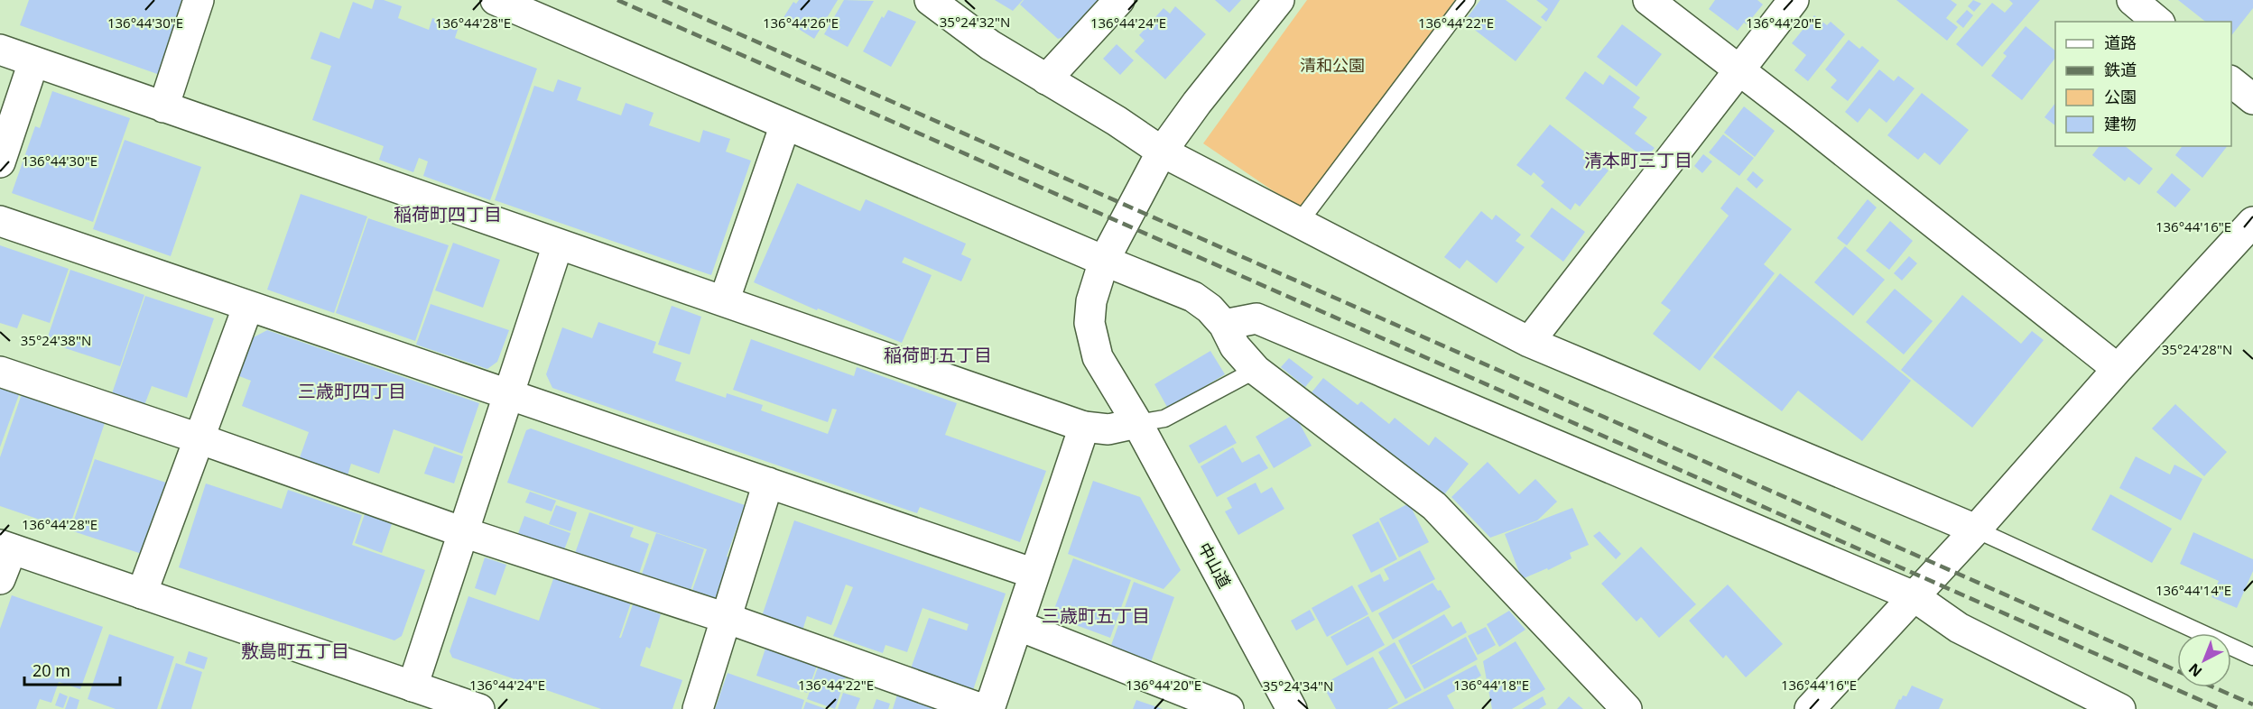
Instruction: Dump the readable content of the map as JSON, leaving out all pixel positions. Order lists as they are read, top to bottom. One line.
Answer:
{"streets":{"street":["中山道"]},"districts":["清本町三丁目","稲荷町四丁目","稲荷町五丁目","三歳町四丁目","三歳町五丁目","敷島町五丁目"],"parks":["清和公園"],"legend":["道路","鉄道","公園","建物"],"scale_bar":"20 m","north":"bottom left","coordinates":["35°24'32\"N","136°44'30\"E","136°44'28\"E","136°44'26\"E","136°44'24\"E","136°44'22\"E","136°44'20\"E","136°44'16\"E","35°24'38\"N","35°24'28\"N","136°44'14\"E","136°44'18\"E","35°24'34\"N"]}
